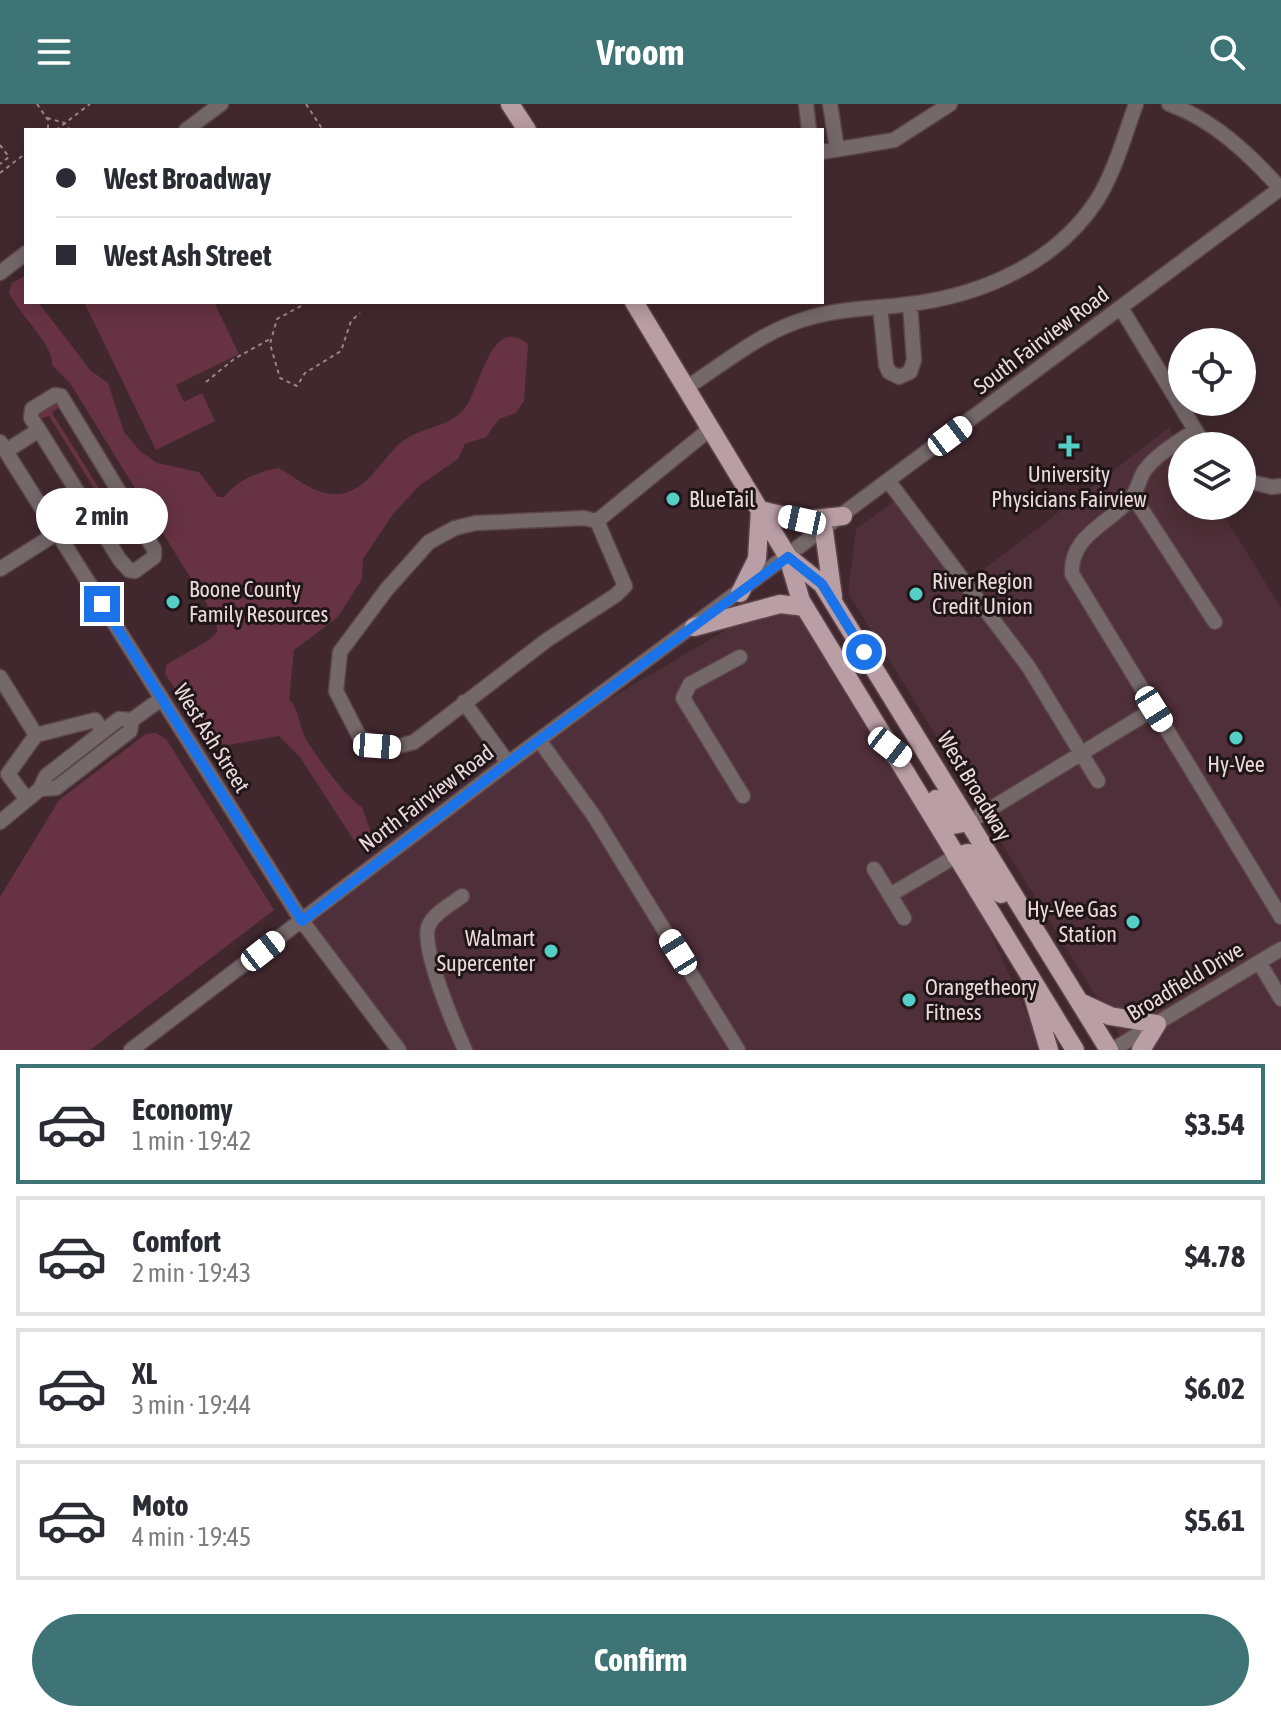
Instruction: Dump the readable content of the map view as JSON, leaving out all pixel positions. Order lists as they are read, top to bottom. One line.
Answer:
{"streets":{"main road":["West Broadway"],"street":["South Fairview Road","West Ash Street","North Fairview Road","Broadfield Drive"]},"crossings":[["South Fairview Road","West Broadway"],["South Fairview Road","North Fairview Road"],["West Ash Street","North Fairview Road"],["West Broadway","North Fairview Road"],["West Broadway","Broadfield Drive"]],"places":{"health":["University Physicians Fairview"],"other":["BlueTail","River Region Credit Union","Boone County Family Resources","Hy-Vee","Hy-Vee Gas Station","Walmart Supercenter","Orangetheory Fitness"]},"page":{"header":"Vroom","banner":["West Broadway","West Ash Street"],"bubble":"2 min","list":[{"name":"Economy","note":"1 min · 19:42","value":"$3.54"},{"name":"Comfort","note":"2 min · 19:43","value":"$4.78"},{"name":"XL","note":"3 min · 19:44","value":"$6.02"},{"name":"Moto","note":"4 min · 19:45","value":"$5.61"}],"buttons":"Confirm"}}
